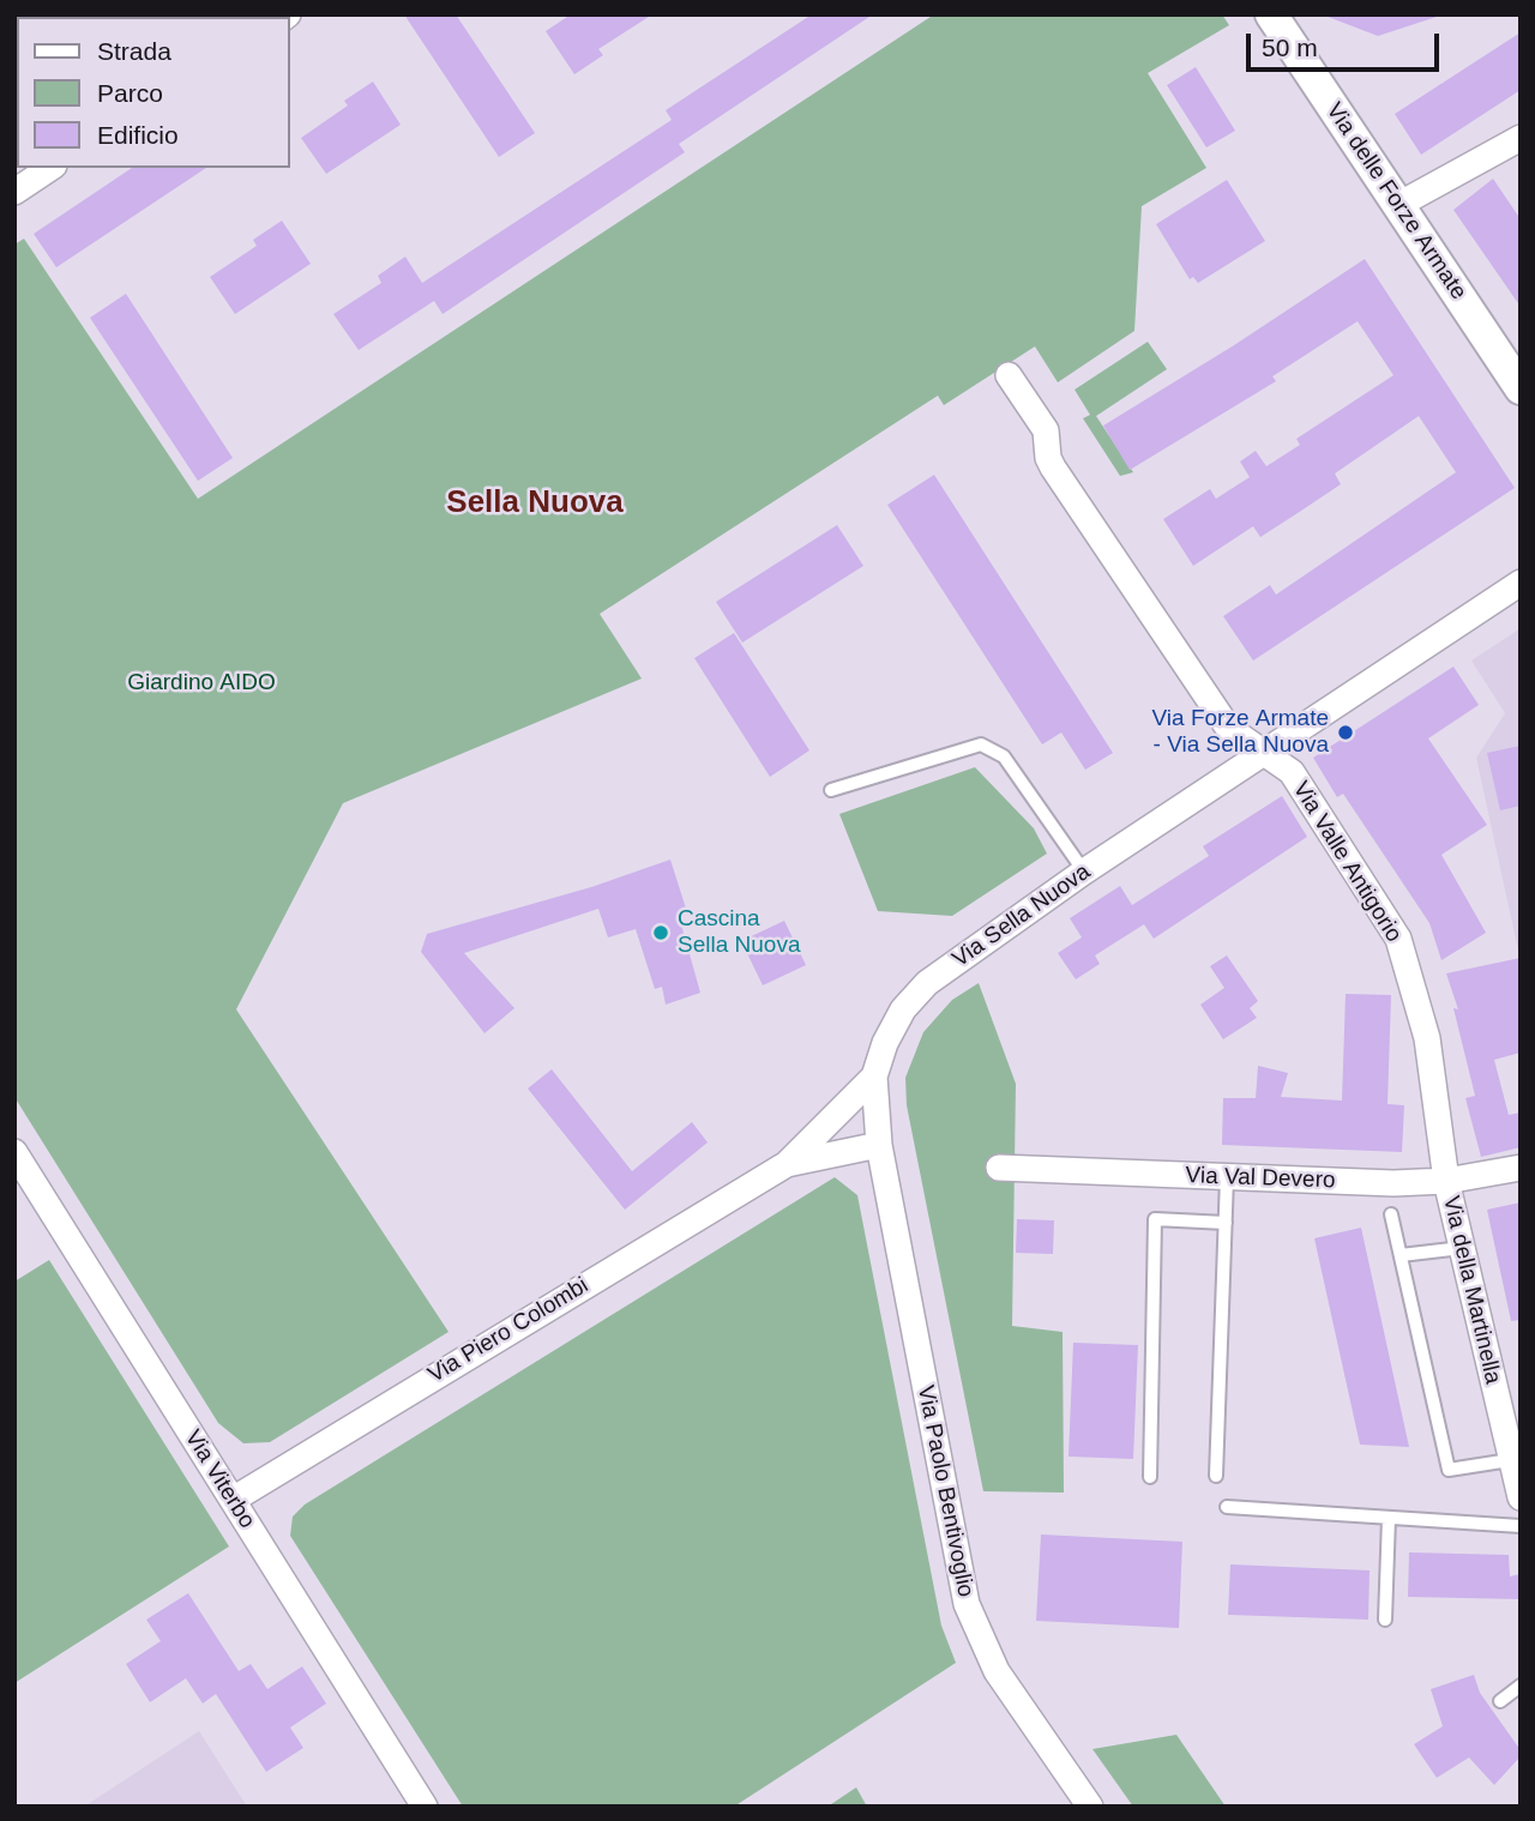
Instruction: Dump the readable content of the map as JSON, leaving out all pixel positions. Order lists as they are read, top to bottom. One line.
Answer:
{"streets":{"street":["Via delle Forze Armate","Via Valle Antigorio","Via Sella Nuova","Via Val Devero","Via della Martinella","Via Piero Colombi","Via Viterbo","Via Paolo Bentivoglio"]},"crossings":[["Via Valle Antigorio","Via Sella Nuova"],["Via Valle Antigorio","Via Val Devero"],["Via Valle Antigorio","Via della Martinella"],["Via Sella Nuova","Via Piero Colombi"],["Via Sella Nuova","Via Paolo Bentivoglio"],["Via Val Devero","Via della Martinella"],["Via Piero Colombi","Via Viterbo"],["Via Piero Colombi","Via Paolo Bentivoglio"]],"districts":["Sella Nuova"],"parks":["Giardino AIDO"],"places":["Via Forze Armate - Via Sella Nuova","Cascina Sella Nuova"],"legend":["Strada","Parco","Edificio"],"scale_bar":"50 m"}
